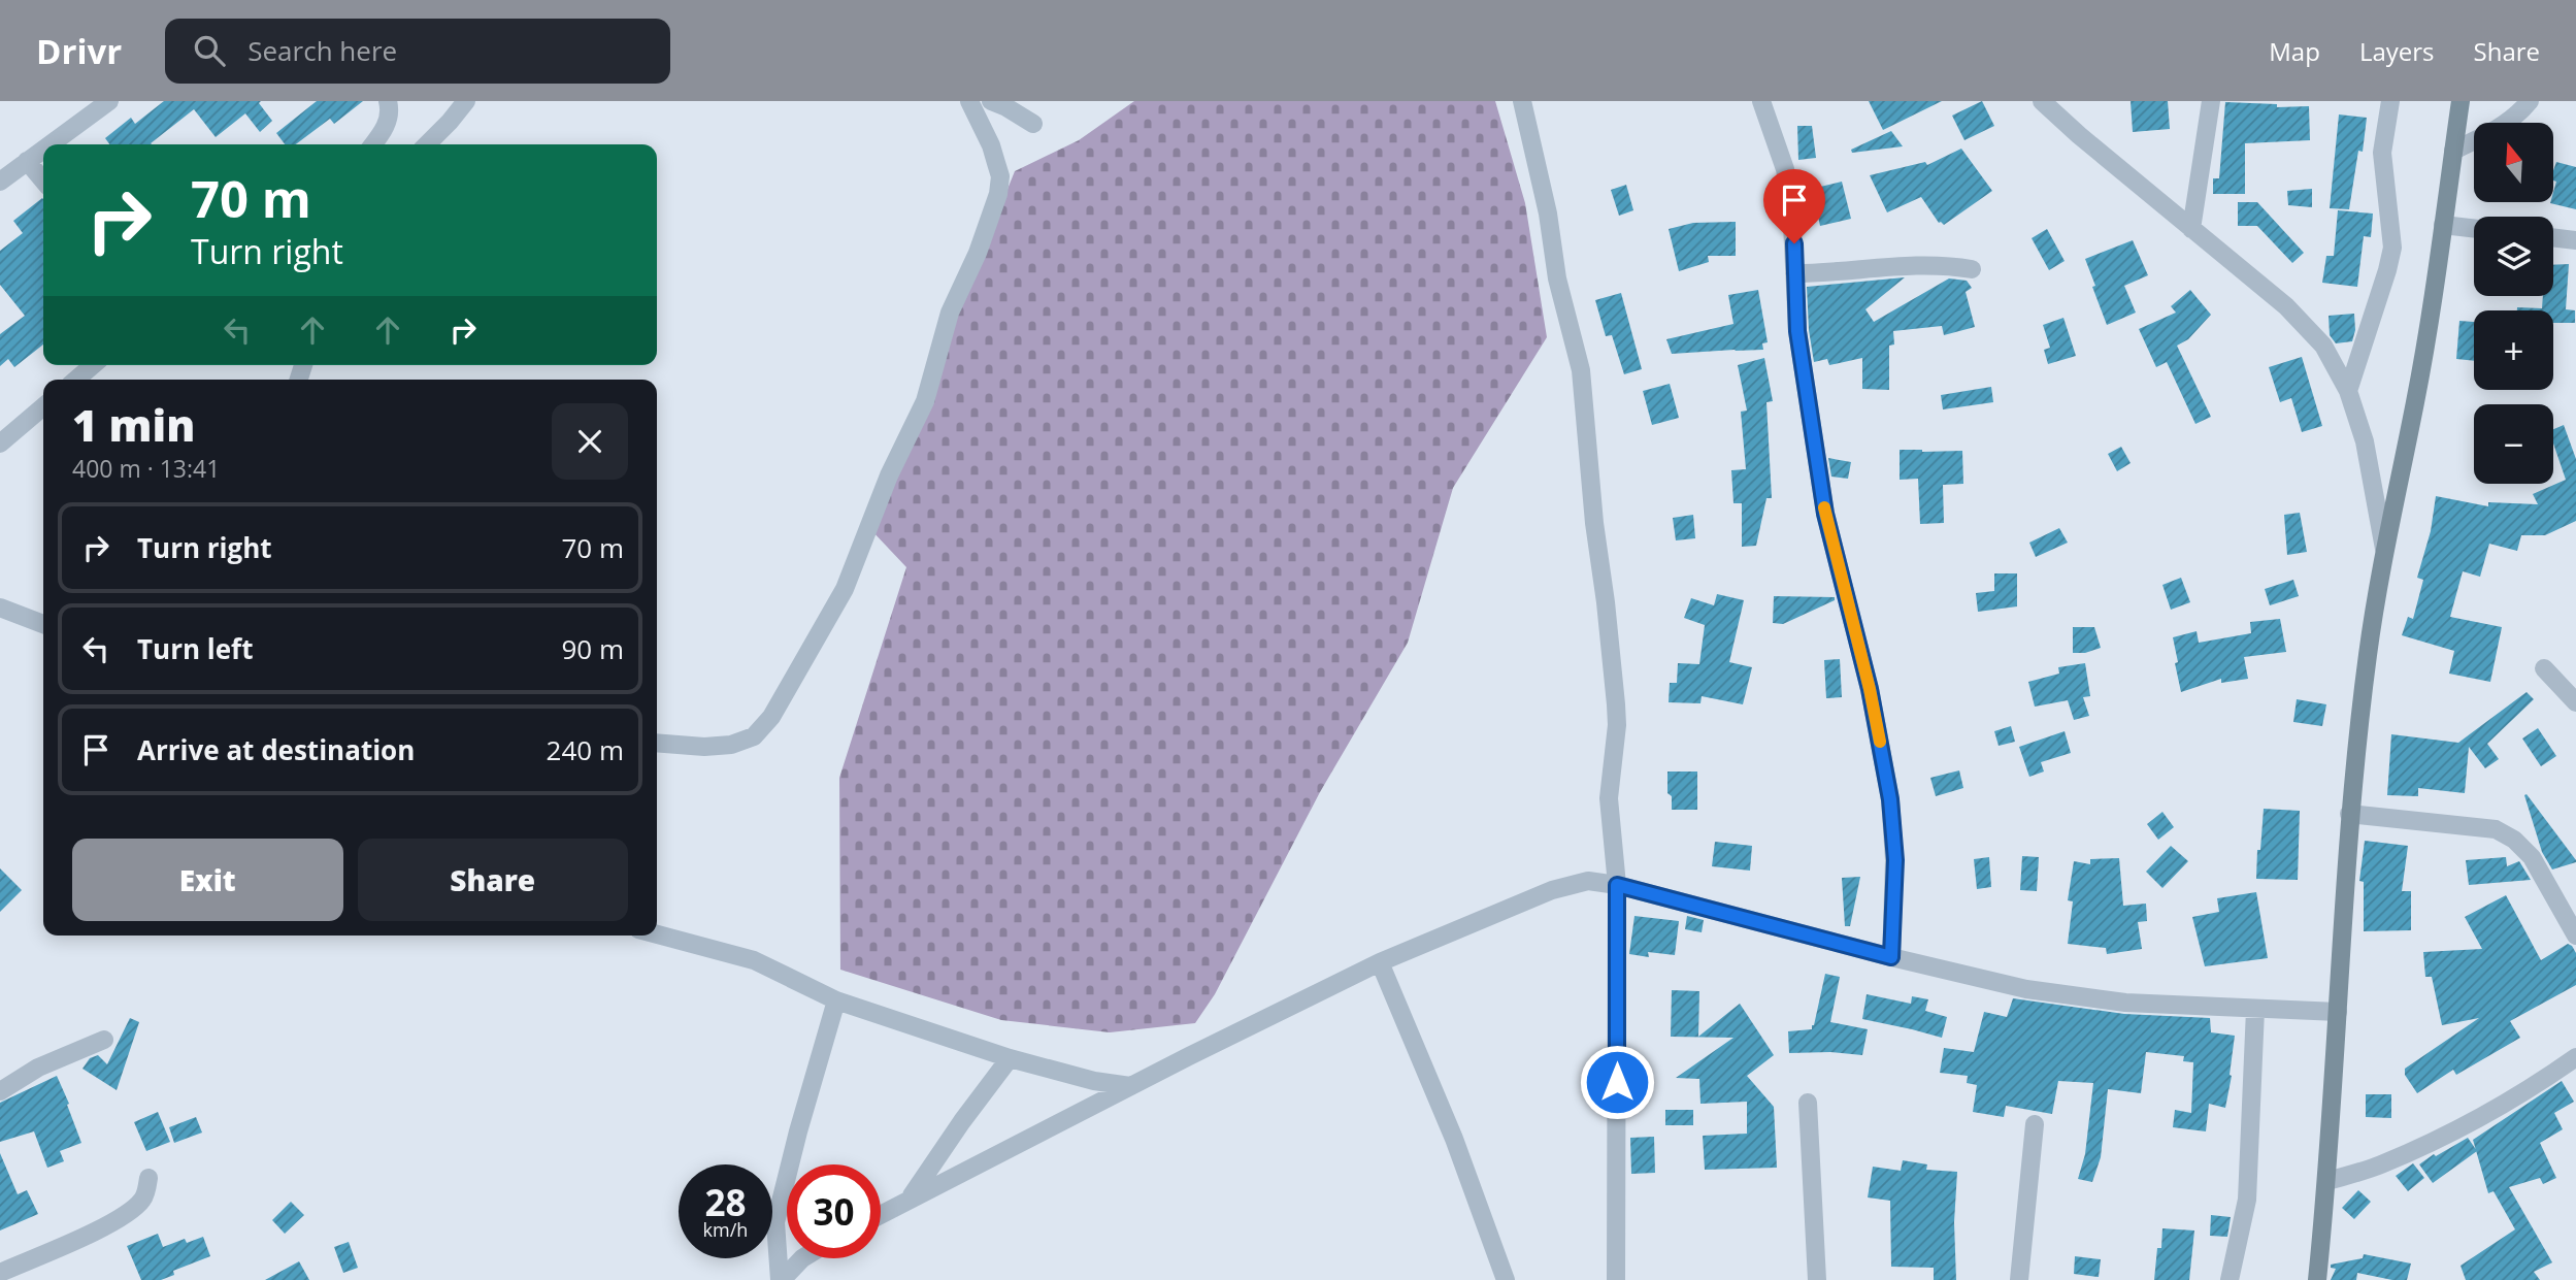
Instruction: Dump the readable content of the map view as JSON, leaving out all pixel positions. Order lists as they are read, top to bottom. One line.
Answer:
{"north":"top","page":{"header":"Drivr","search":"Search here","nav":["Map","Layers","Share"],"map_buttons":["+","−"],"turn":["70 m","Turn right"],"heading":["1 min","400 m · 13:41"],"list":[{"name":"Turn right","value":"70 m"},{"name":"Turn left","value":"90 m"},{"name":"Arrive at destination","value":"240 m"}],"buttons":["Exit","Share"],"speed":"28 km/h","limit":"30"}}
